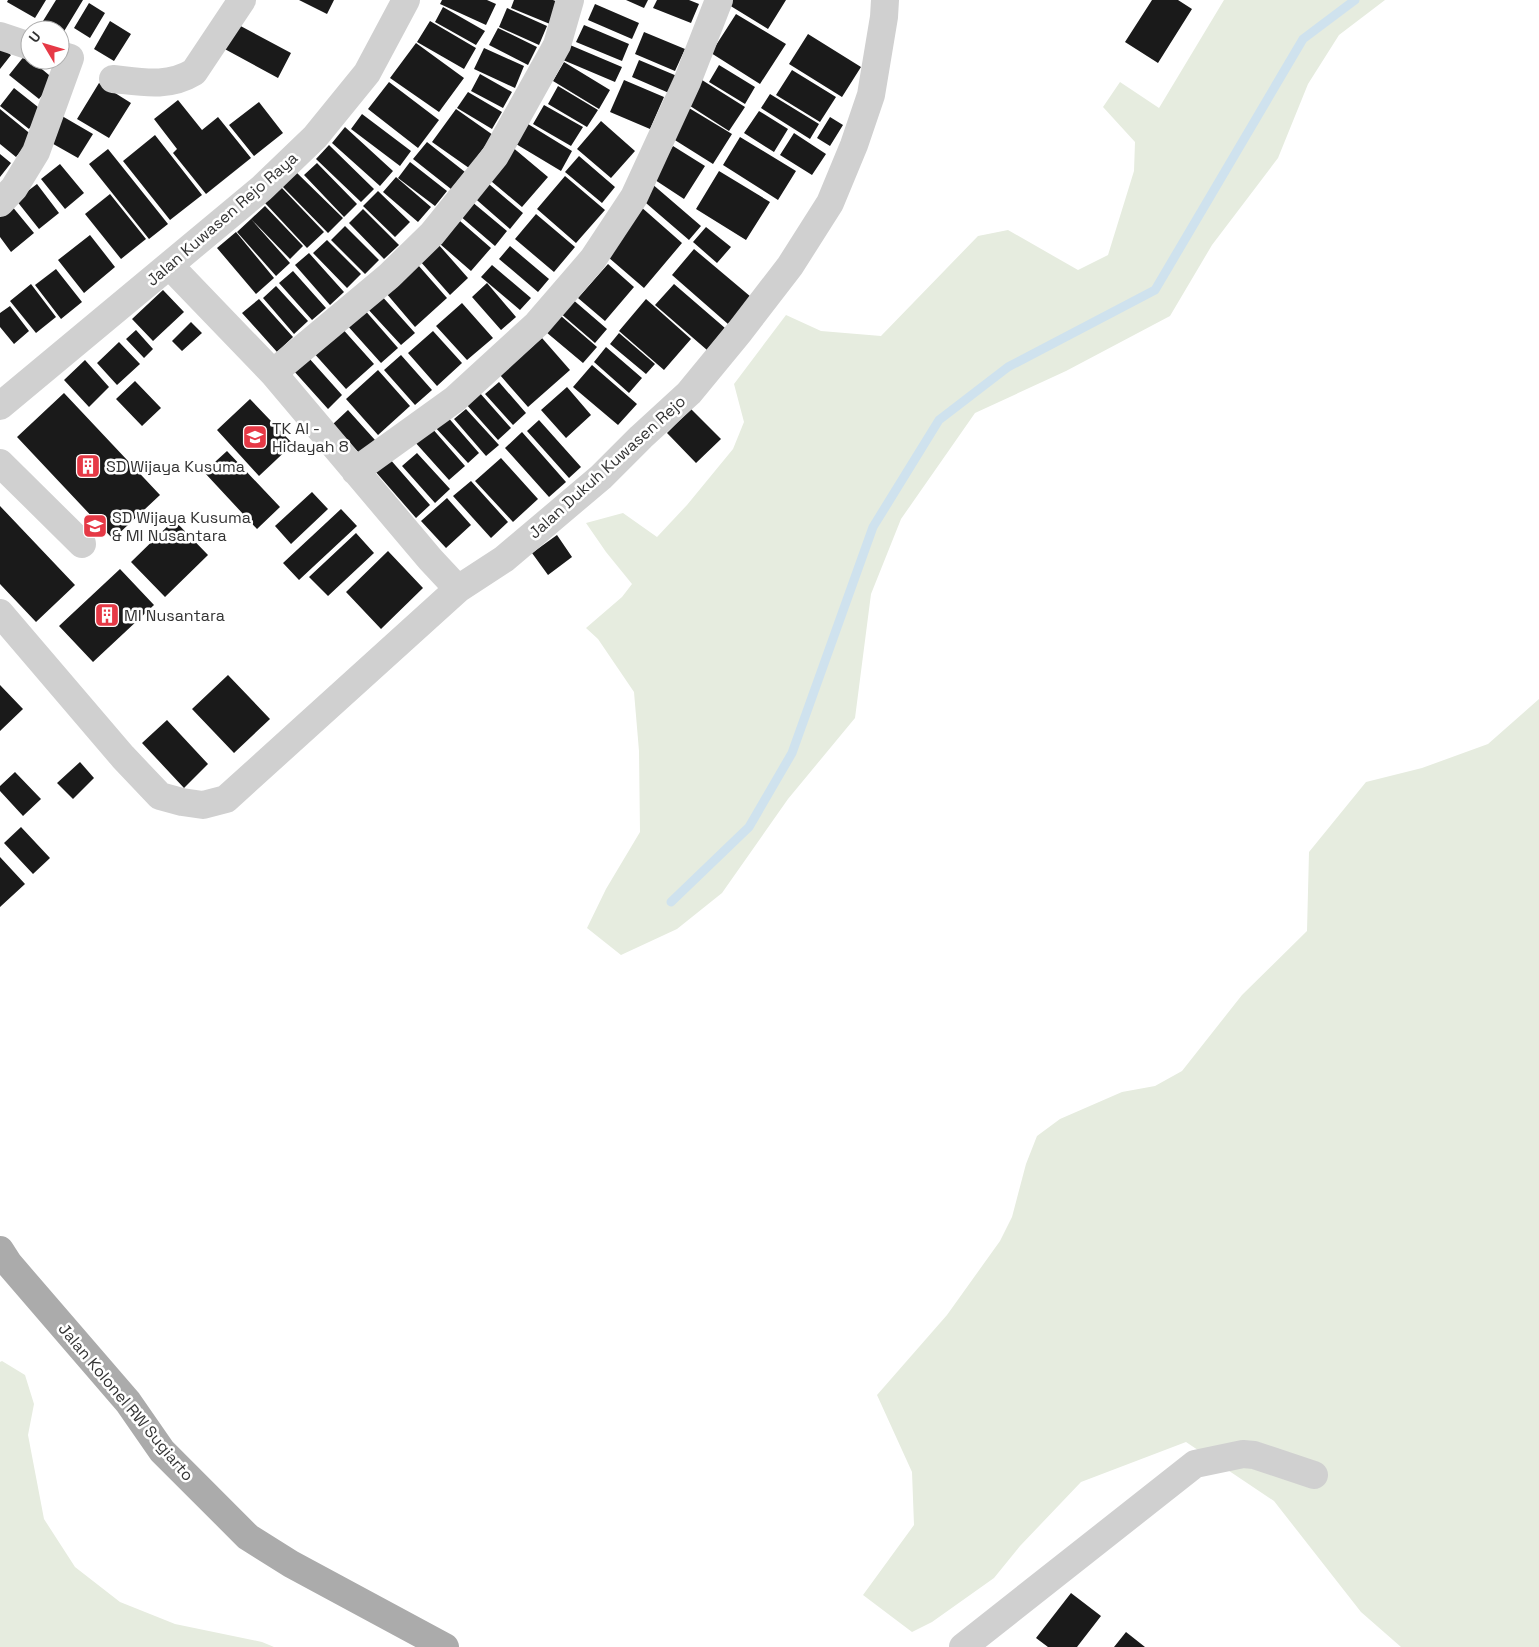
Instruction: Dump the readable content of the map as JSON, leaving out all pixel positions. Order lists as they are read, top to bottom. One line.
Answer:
{"streets":{"main road":["Jalan Kolonel RW Sugiarto"],"street":["Jalan Kuwasen Rejo Raya","Jalan Dukuh Kuwasen Rejo"]},"places":{"school or university":["TK Al - Hidayah 8","SD Wijaya Kusuma & MI Nusantara"],"building":["SD Wijaya Kusuma","MI Nusantara"]},"north":"top left"}
